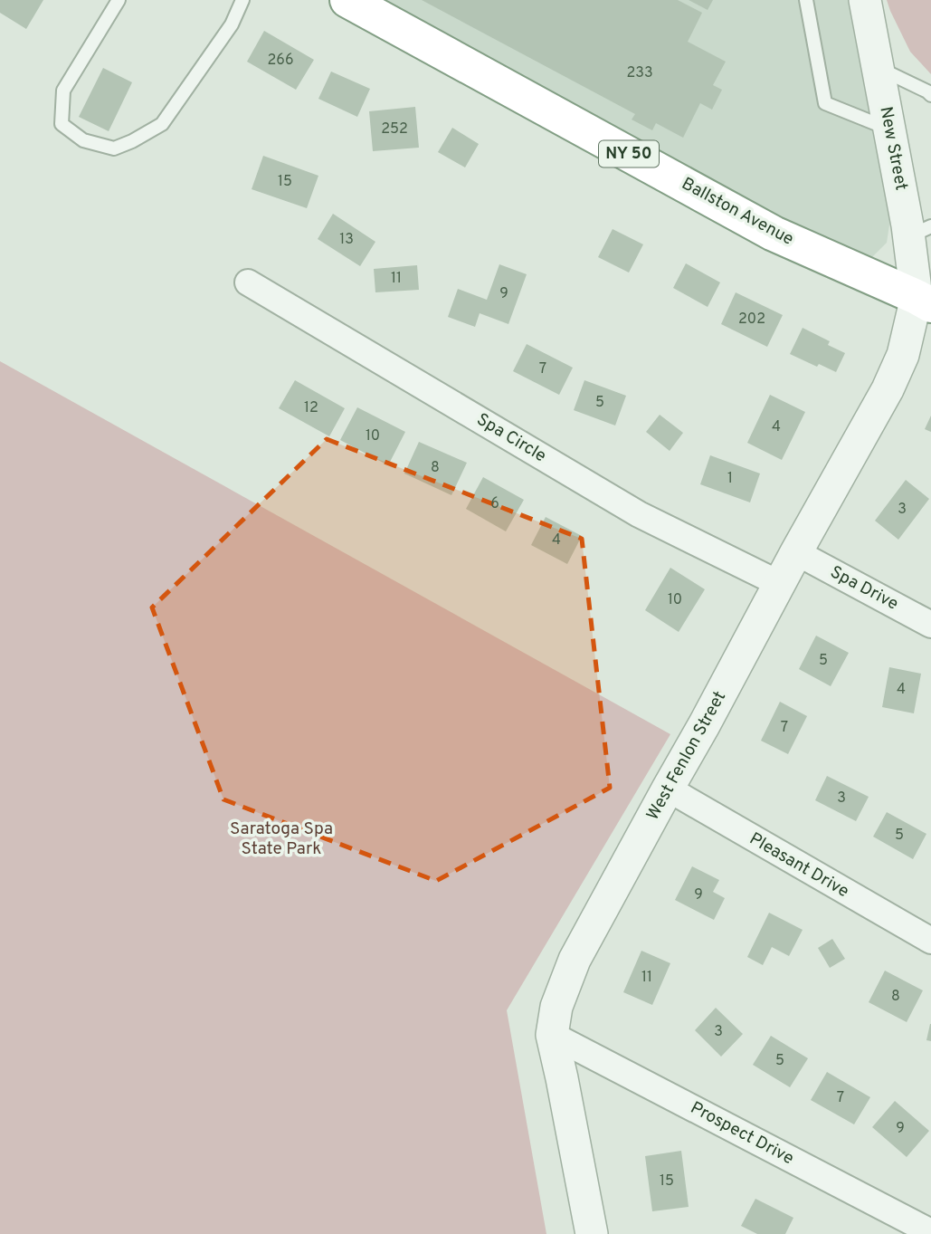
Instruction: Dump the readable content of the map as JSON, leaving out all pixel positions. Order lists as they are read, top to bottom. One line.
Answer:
{"streets":{"highway":["NY 50","Ballston Avenue"],"street":["New Street","Spa Circle","Spa Drive","West Fenlon Street","Pleasant Drive","Prospect Drive"]},"crossings":[["New Street","Ballston Avenue"],["New Street","West Fenlon Street"],["Ballston Avenue","West Fenlon Street"],["Spa Circle","West Fenlon Street"],["Spa Drive","West Fenlon Street"],["West Fenlon Street","Pleasant Drive"],["West Fenlon Street","Prospect Drive"]],"parks":["Saratoga Spa State Park"],"house_numbers":["266","233","252","15","13","11","9","202","7","5","12","4","10","8","1","6","3","4","10","5","4","7","3","5","9","11","8","3","5","7","9","15"]}
